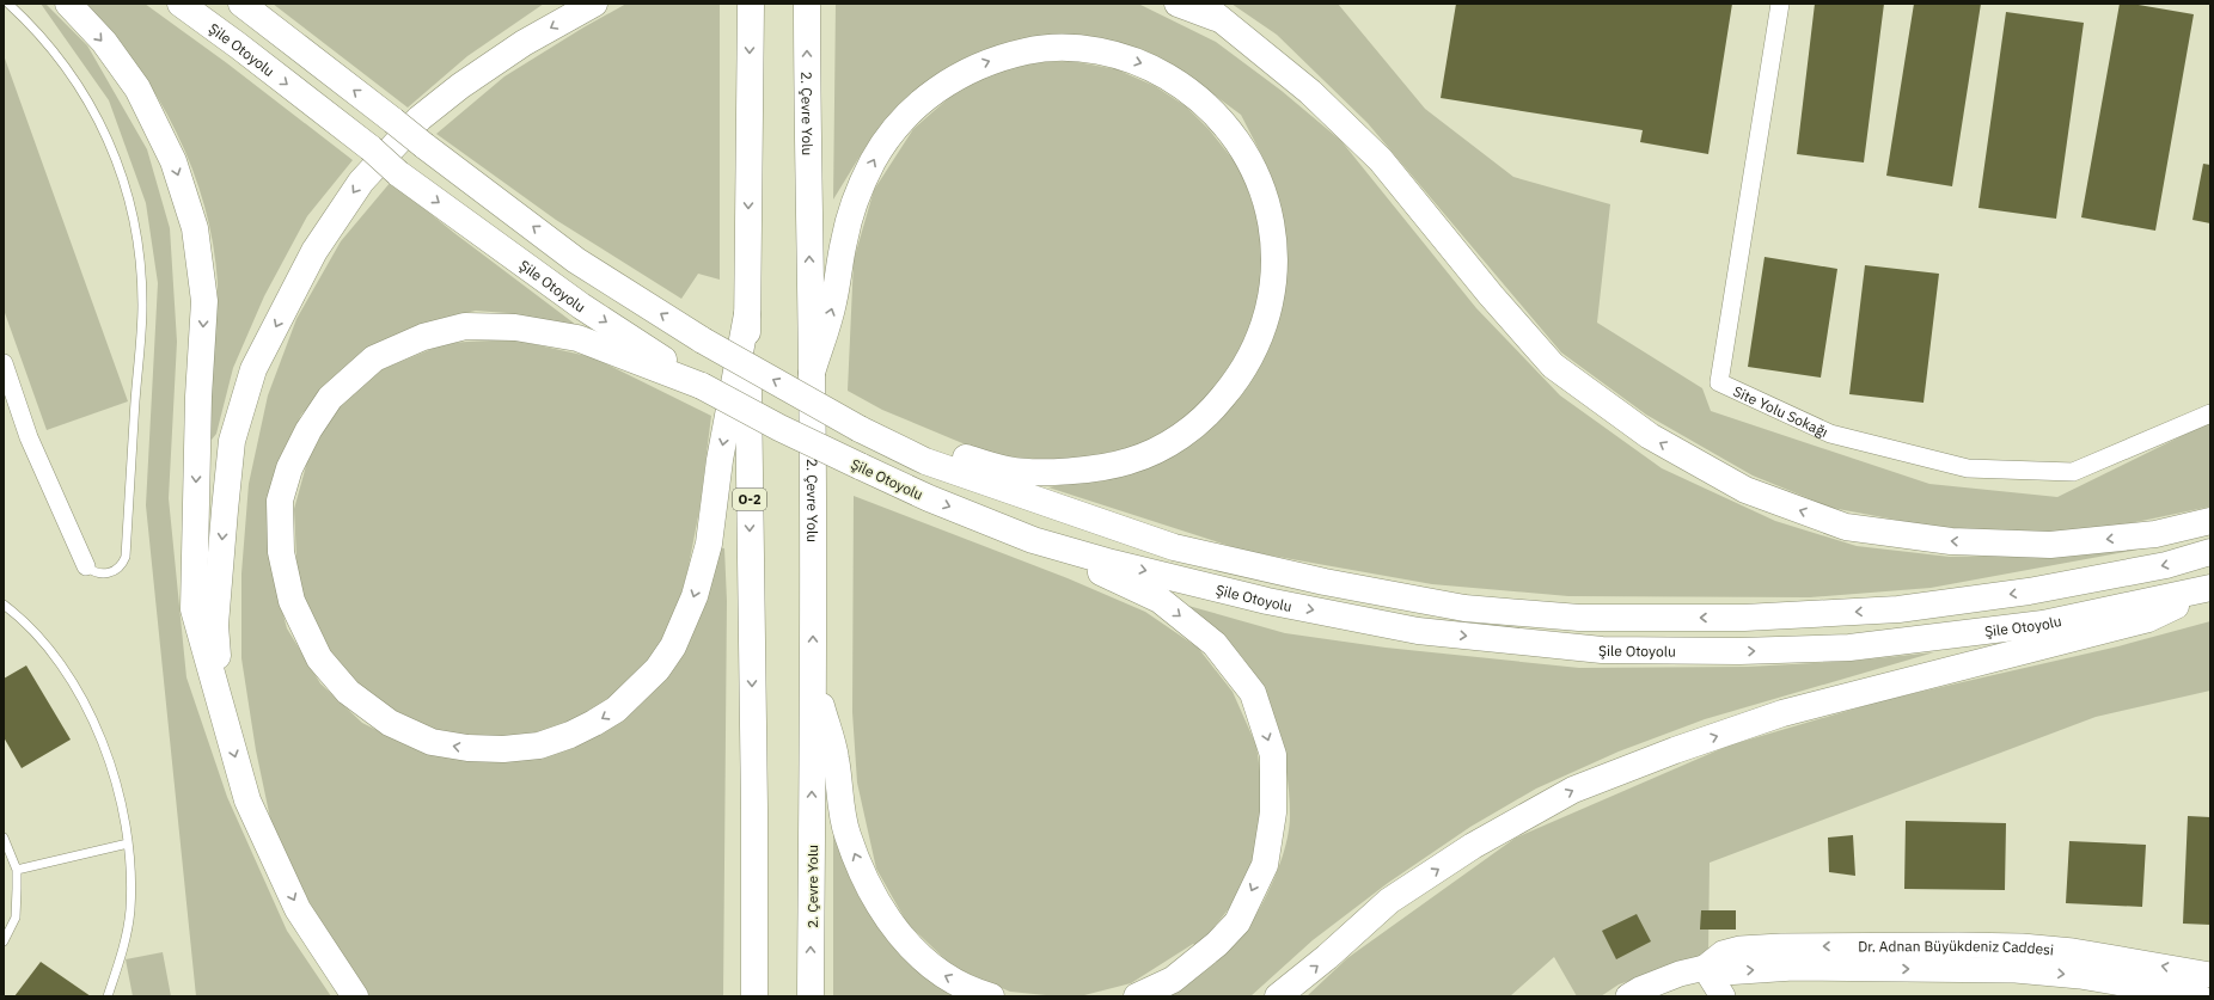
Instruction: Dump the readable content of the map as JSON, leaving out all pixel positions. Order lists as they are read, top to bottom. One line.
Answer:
{"streets":{"highway":["Şile Otoyolu","2. Çevre Yolu","O-2"],"street":["Site Yolu Sokağı","Dr. Adnan Büyükdeniz Caddesi"]}}
